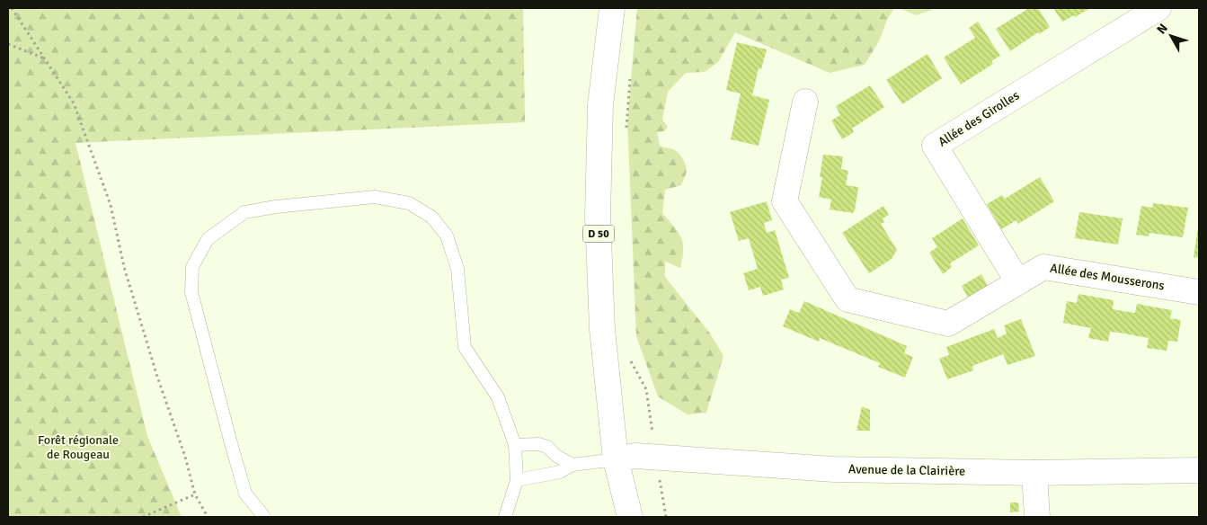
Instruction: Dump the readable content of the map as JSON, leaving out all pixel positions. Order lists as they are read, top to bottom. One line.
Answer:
{"streets":{"street":["Allée des Girolles","D 50","Allée des Mousserons","Avenue de la Clairière"]},"crossings":[["Allée des Girolles","Allée des Mousserons"],["D 50","Avenue de la Clairière"]],"parks":["Forêt régionale de Rougeau"],"north":"top left"}
